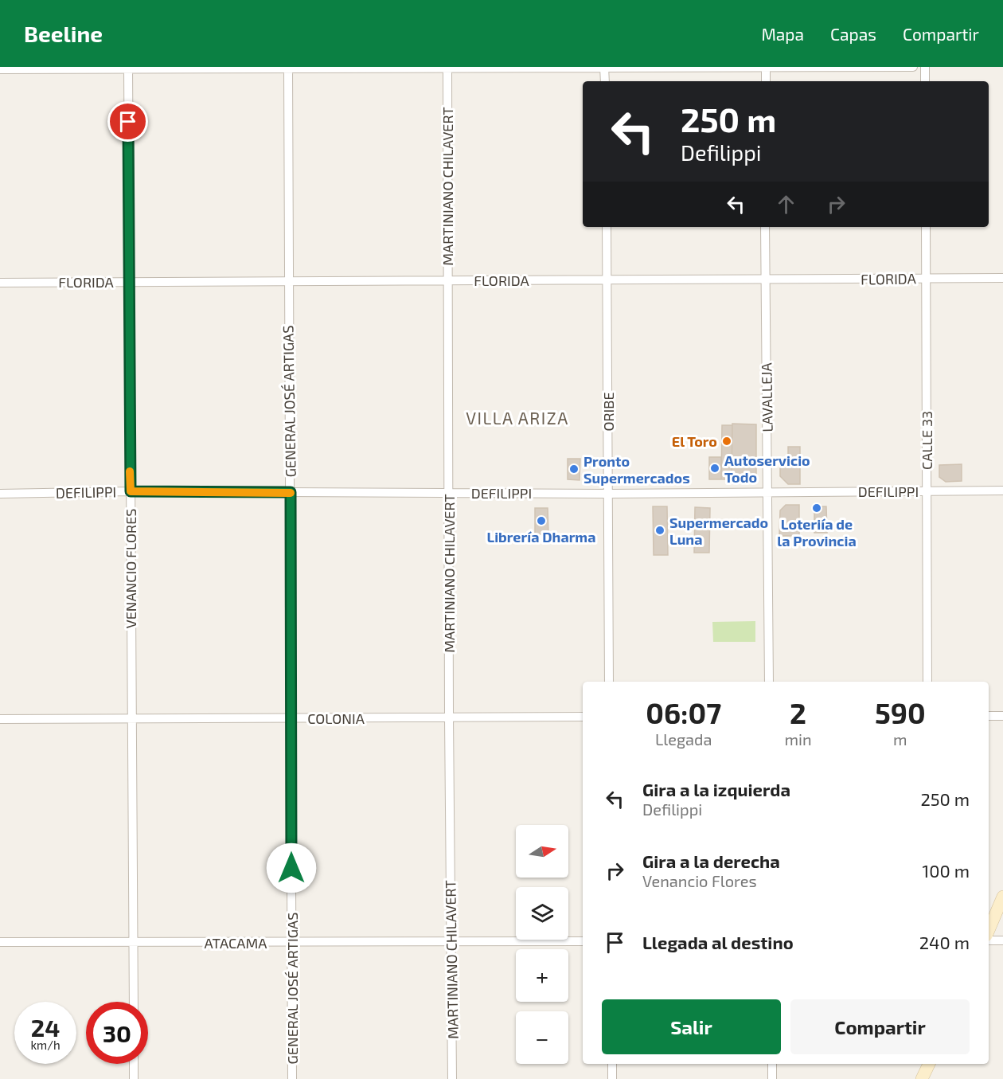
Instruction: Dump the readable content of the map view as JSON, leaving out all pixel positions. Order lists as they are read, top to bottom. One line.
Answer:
{"streets":{"street":["MARTINIANO CHILAVERT","FLORIDA","LAVALLEJA","GENERAL JOSÉ ARTIGAS","ORIBE","CALLE 33","DEFILIPPI","VENANCIO FLORES","COLONIA","ATACAMA"]},"crossings":[["MARTINIANO CHILAVERT","FLORIDA"],["MARTINIANO CHILAVERT","DEFILIPPI"],["MARTINIANO CHILAVERT","COLONIA"],["MARTINIANO CHILAVERT","ATACAMA"],["FLORIDA","LAVALLEJA"],["FLORIDA","GENERAL JOSÉ ARTIGAS"],["FLORIDA","ORIBE"],["FLORIDA","CALLE 33"],["FLORIDA","VENANCIO FLORES"],["LAVALLEJA","DEFILIPPI"],["GENERAL JOSÉ ARTIGAS","DEFILIPPI"],["GENERAL JOSÉ ARTIGAS","COLONIA"],["GENERAL JOSÉ ARTIGAS","ATACAMA"],["ORIBE","DEFILIPPI"],["CALLE 33","DEFILIPPI"],["DEFILIPPI","VENANCIO FLORES"],["VENANCIO FLORES","COLONIA"],["VENANCIO FLORES","ATACAMA"]],"districts":["VILLA ARIZA"],"places":["El Toro","Autoservicio Todo","Pronto Supermercados","Loteriía de la Provincia","Librería Dharma","Supermercado Luna"],"north":"right","page":{"header":"Beeline","nav":["Mapa","Capas","Compartir"],"turn":["250 m","Defilippi"],"eta":["06:07","Llegada","2","min","590","m"],"list":[{"name":"Gira a la izquierda","note":"Defilippi","value":"250 m"},{"name":"Gira a la derecha","note":"Venancio Flores","value":"100 m"},{"name":"Llegada al destino","value":"240 m"}],"map_buttons":["+","−"],"buttons":["Salir","Compartir"],"speed":"24 km/h","limit":"30"}}
